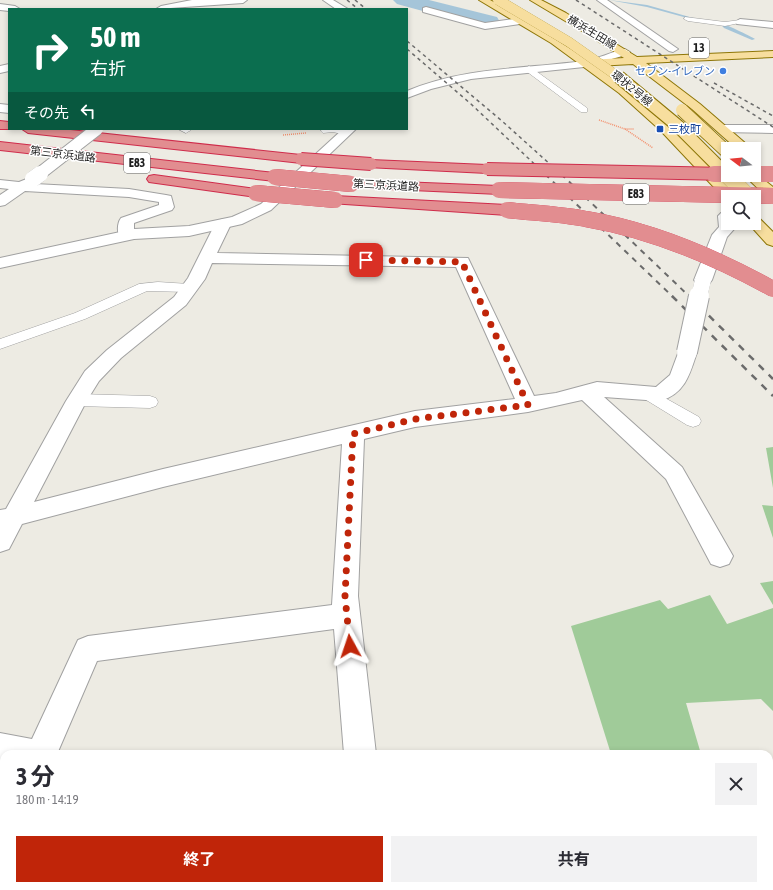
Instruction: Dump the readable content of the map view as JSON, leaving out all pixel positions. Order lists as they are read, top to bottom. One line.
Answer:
{"streets":{"highway":["第三京浜道路","E83"],"main road":["横浜生田線","13","環状2号線"]},"places":{"other":["セブン-イレブン"],"transit":["三枚町"]},"north":"left","page":{"turn":["50 m","右折"],"then":"その先","heading":["3 分","180 m · 14:19"],"buttons":["終了","共有"]}}
